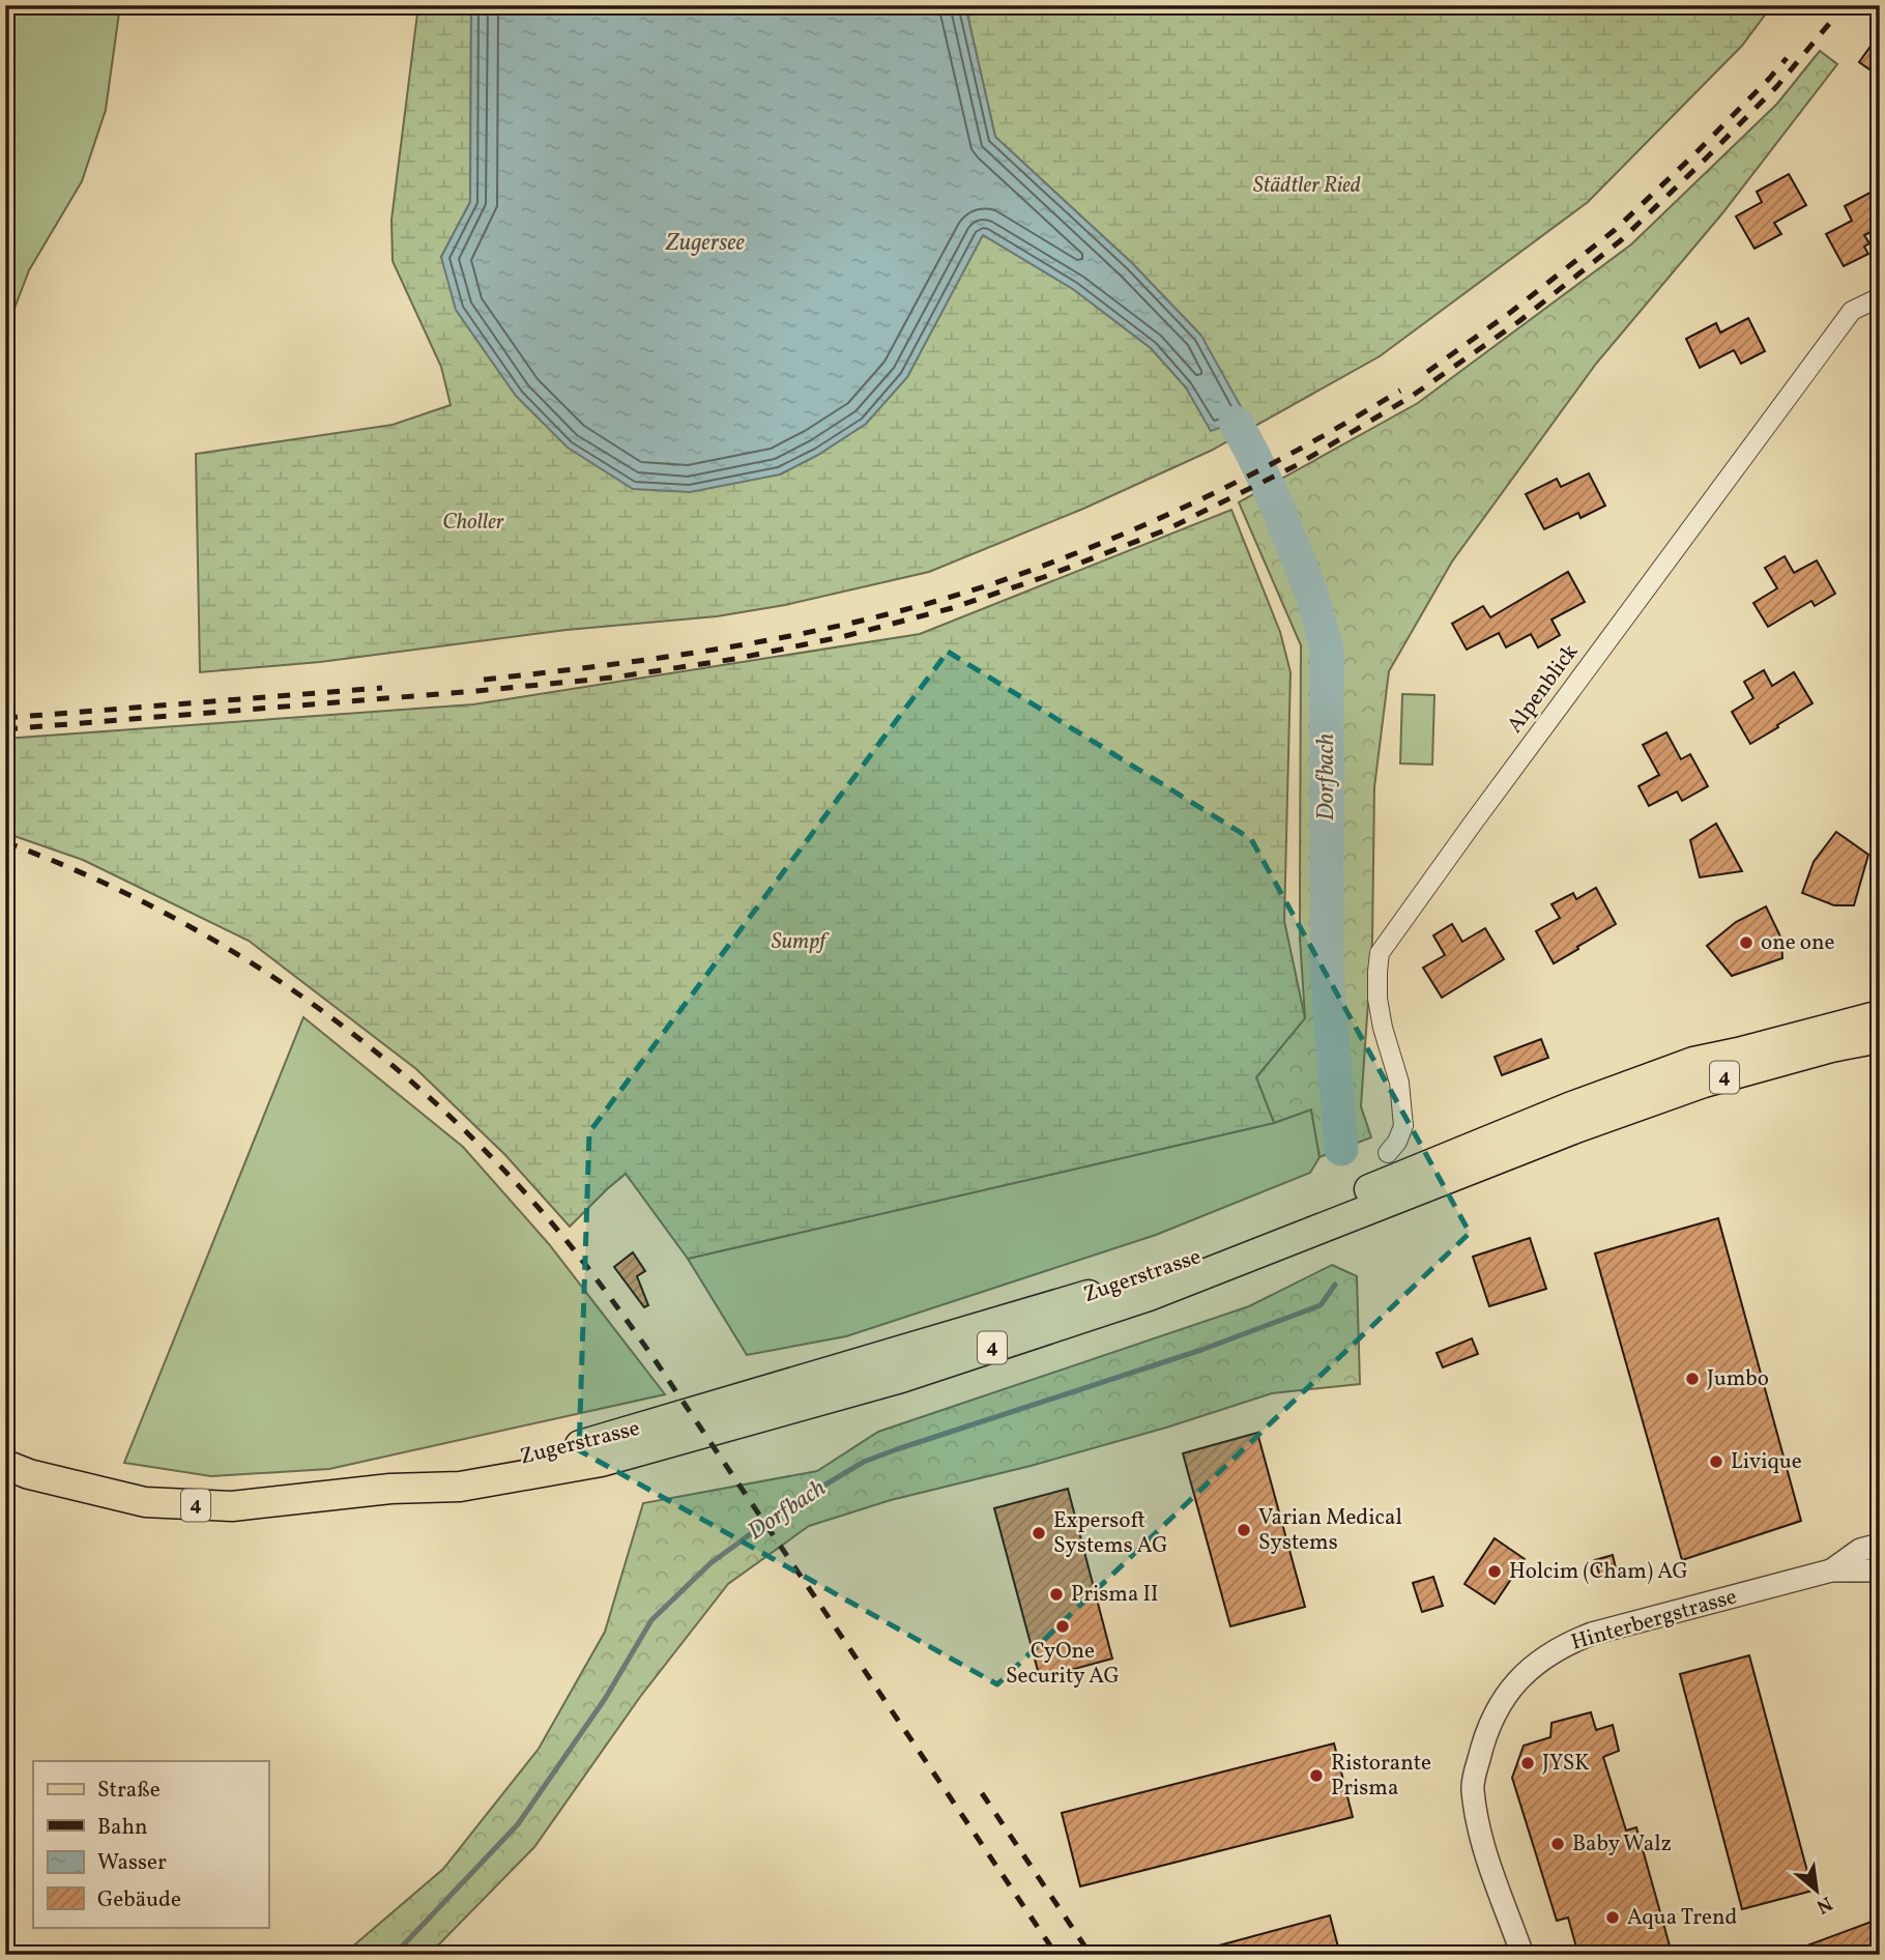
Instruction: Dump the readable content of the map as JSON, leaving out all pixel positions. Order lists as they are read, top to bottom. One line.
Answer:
{"streets":{"main road":["4","Zugerstrasse"],"street":["Alpenblick","Hinterbergstrasse"]},"crossings":[["4","Zugerstrasse"]],"water":["Zugersee","Dorfbach"],"parks":["Städtler Ried","Choller","Sumpf"],"places":["one one","Jumbo","Livique","Varian Medical Systems","Expersoft Systems AG","Holcim (Cham) AG","Prisma II","CyOne Security AG","JYSK","Ristorante Prisma","Baby Walz","Aqua Trend"],"legend":["Straße","Bahn","Wasser","Gebäude"],"north":"bottom right"}
